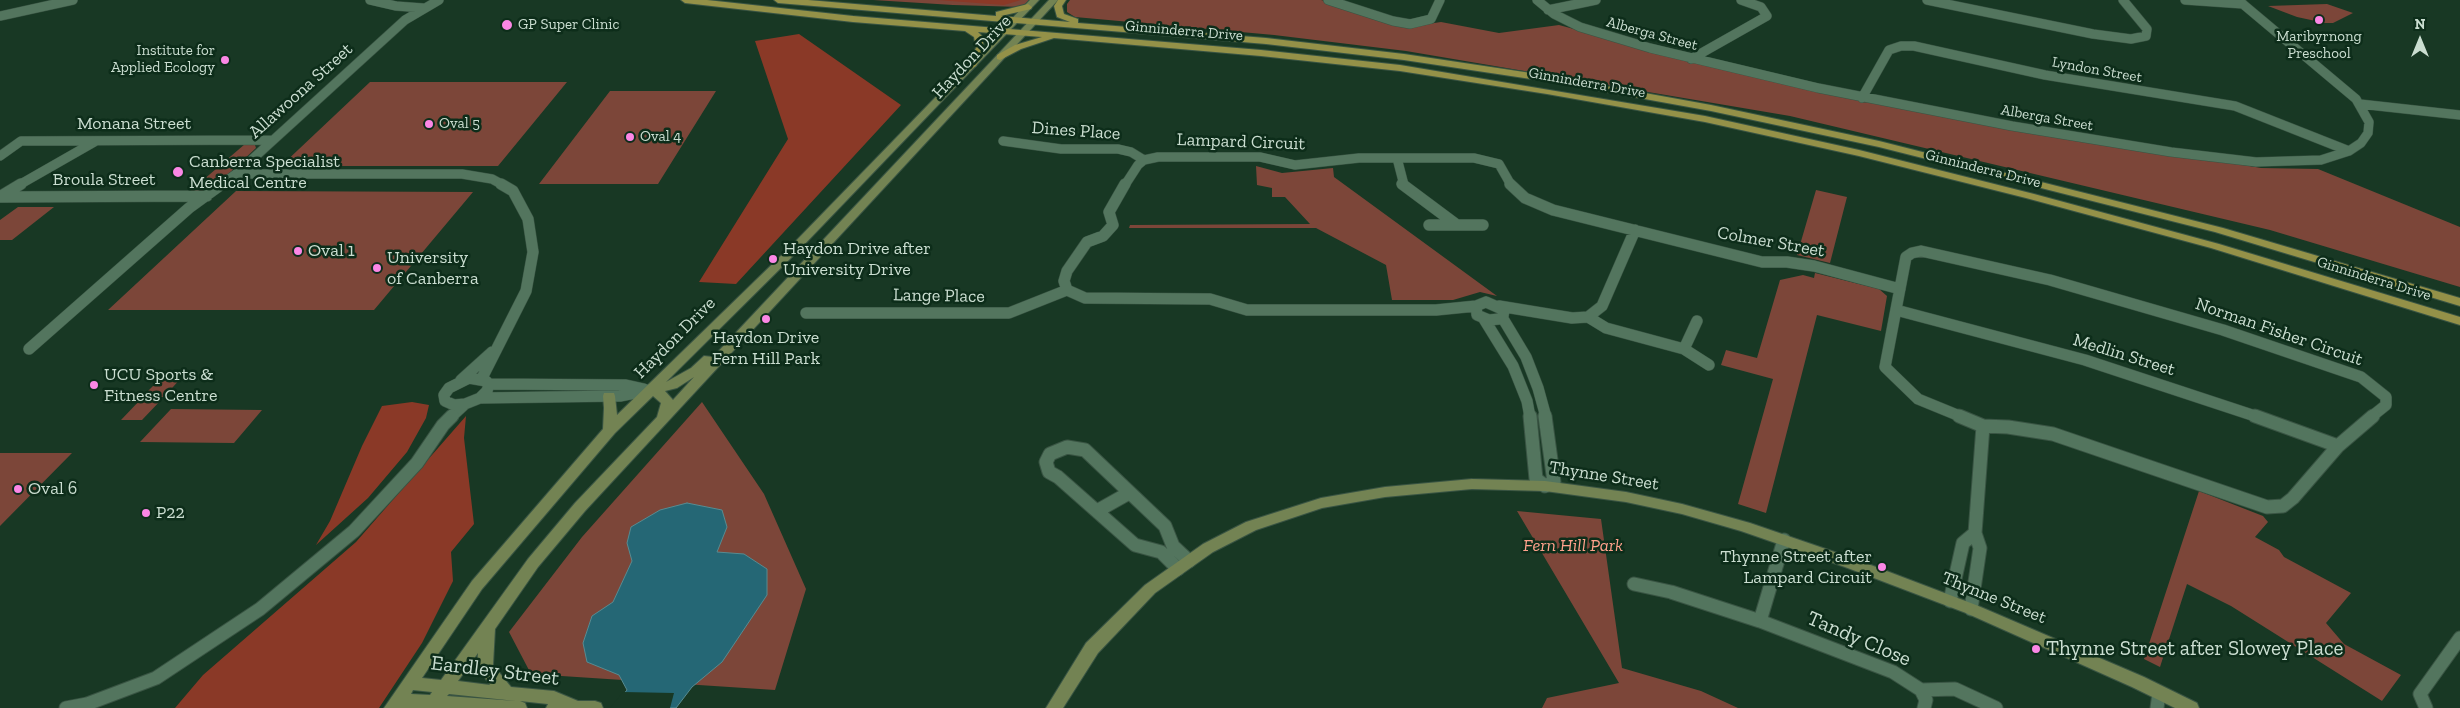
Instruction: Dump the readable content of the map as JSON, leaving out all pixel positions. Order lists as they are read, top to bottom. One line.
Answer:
{"streets":{"main road":["Ginninderra Drive","Haydon Drive","Thynne Street","Eardley Street"],"street":["Alberga Street","Lyndon Street","Allawoona Street","Monana Street","Dines Place","Lampard Circuit","Broula Street","Colmer Street","Lange Place","Norman Fisher Circuit","Medlin Street","Tandy Close"]},"crossings":[["Ginninderra Drive","Haydon Drive"],["Alberga Street","Lyndon Street"],["Haydon Drive","Eardley Street"],["Allawoona Street","Monana Street"],["Allawoona Street","Broula Street"],["Dines Place","Lampard Circuit"],["Lampard Circuit","Colmer Street"],["Colmer Street","Norman Fisher Circuit"],["Norman Fisher Circuit","Medlin Street"]],"parks":["Fern Hill Park"],"places":["Maribyrnong Preschool","GP Super Clinic","Institute for Applied Ecology","Oval 5","Oval 4","Canberra Specialist Medical Centre","Oval 1","Haydon Drive after University Drive","University of Canberra","Haydon Drive Fern Hill Park","UCU Sports & Fitness Centre","Oval 6","P22","Thynne Street after Lampard Circuit","Thynne Street after Slowey Place"],"north":"top"}
